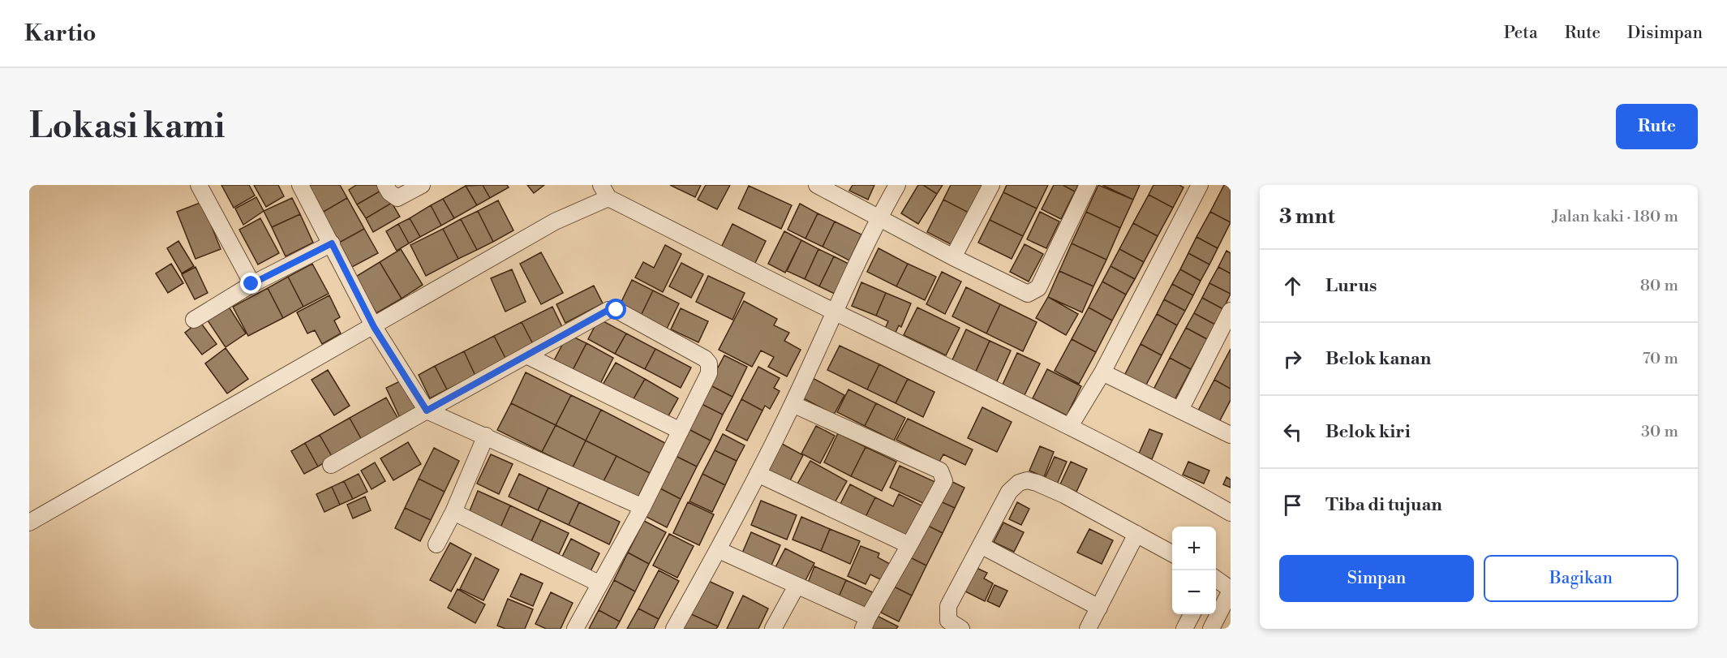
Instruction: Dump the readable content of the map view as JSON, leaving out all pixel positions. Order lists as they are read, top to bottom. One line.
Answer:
{"page":{"header":"Kartio","nav":["Peta","Rute","Disimpan"],"buttons":["Rute",["Simpan","Bagikan"]],"title":"Lokasi kami","heading":["3 mnt","Jalan kaki · 180 m"],"list":[["Lurus","80 m"],["Belok kanan","70 m"],["Belok kiri","30 m"],"Tiba di tujuan"],"map_buttons":["+","−"]}}
